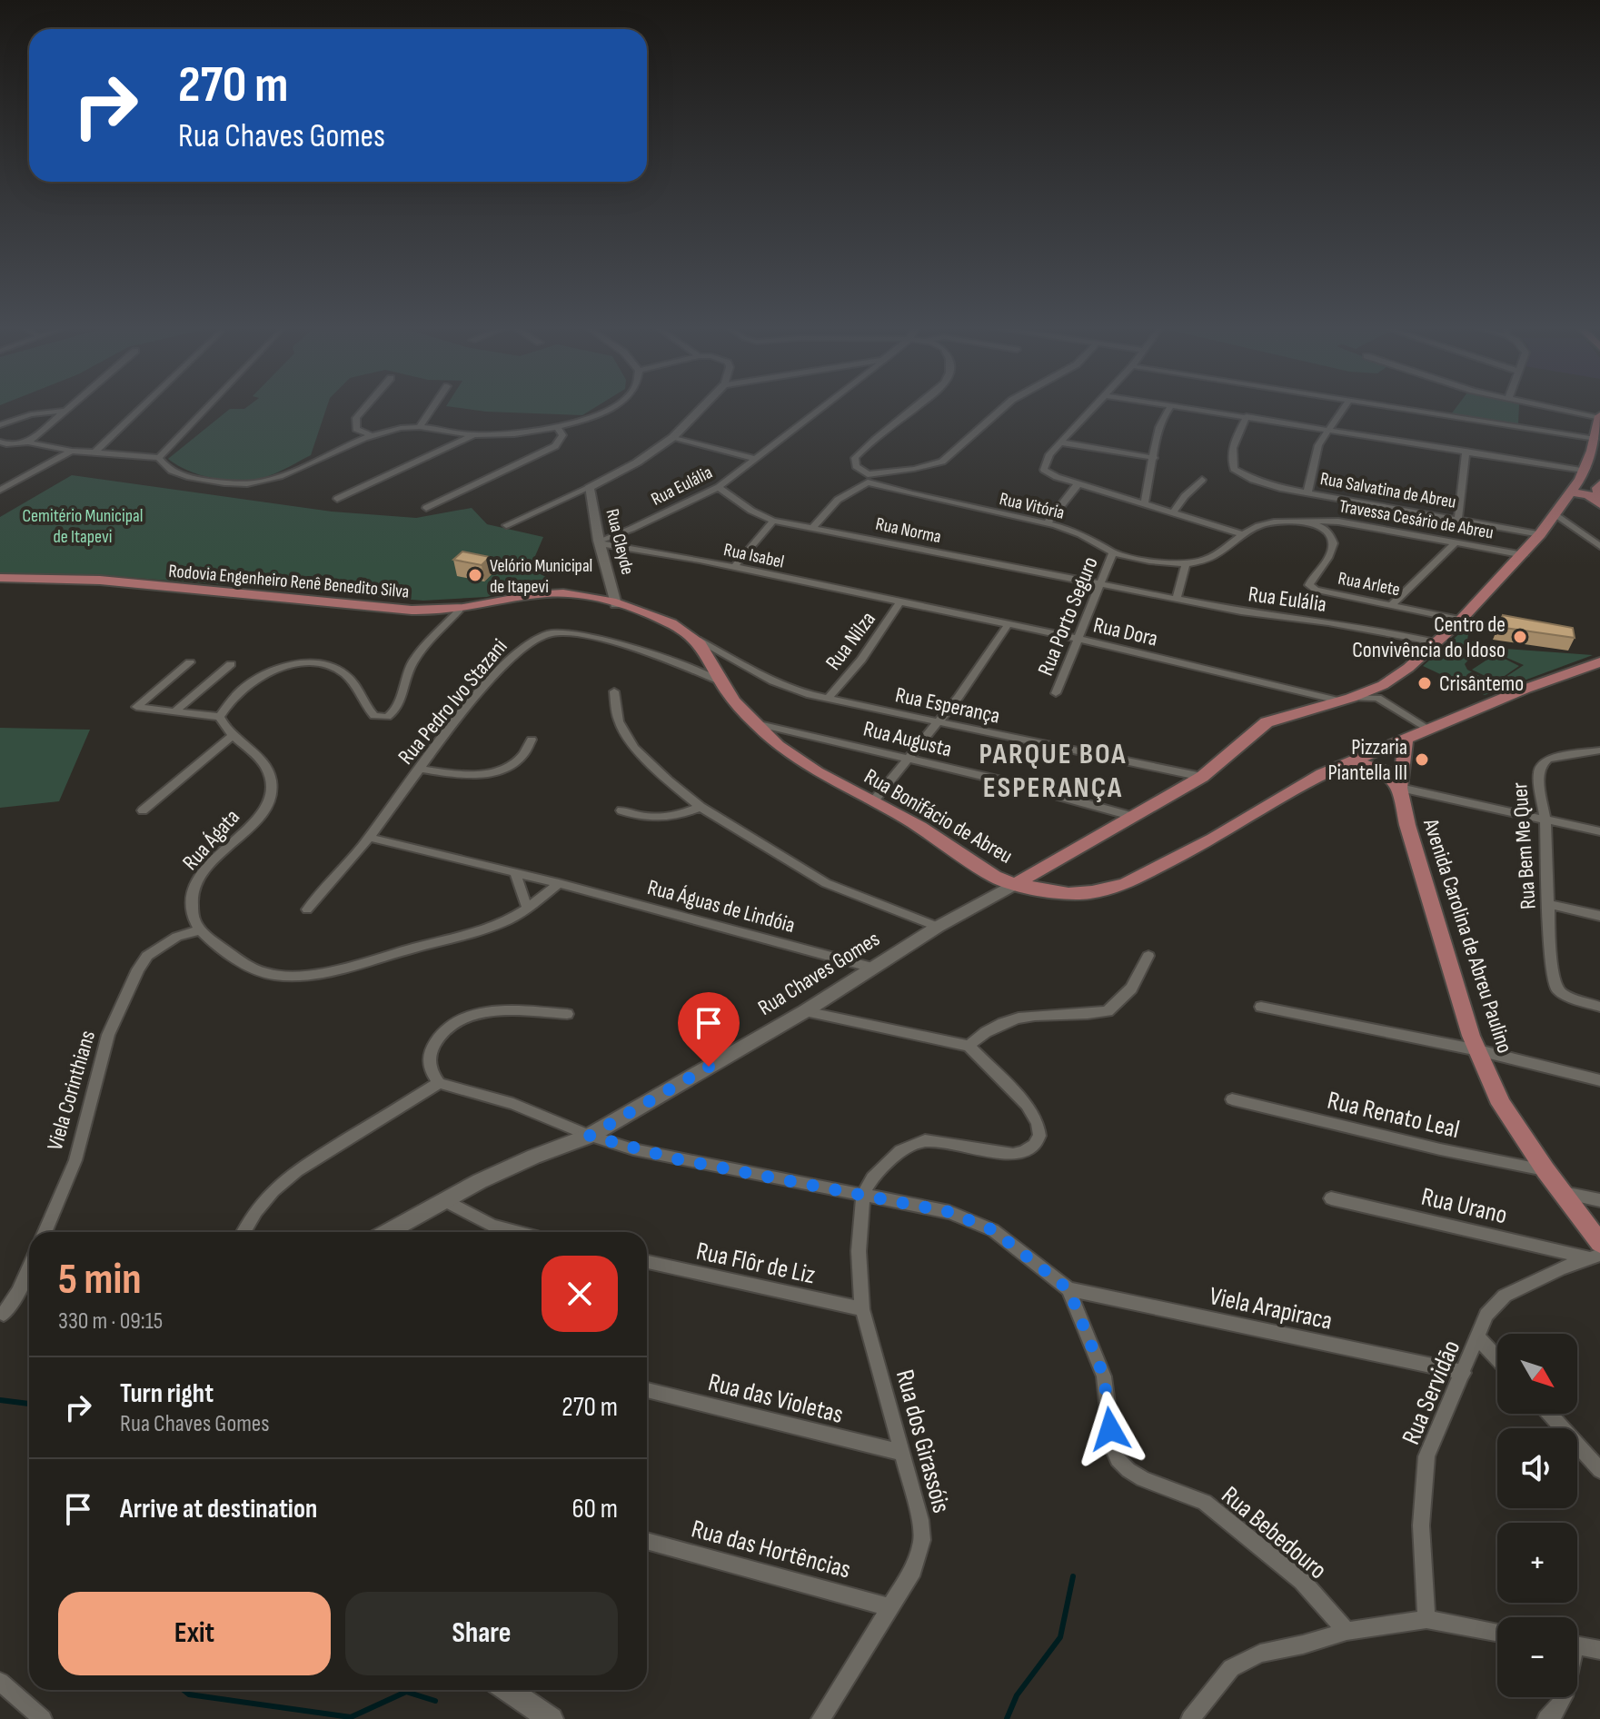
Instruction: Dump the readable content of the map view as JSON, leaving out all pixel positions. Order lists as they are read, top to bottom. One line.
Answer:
{"streets":{"main road":["Rodovia Engenheiro Renê Benedito Silva","Rua Bonifácio de Abreu","Avenida Carolina de Abreu Paulino"],"street":["Rua Eulália","Rua Salvatina de Abreu","Rua Vitória","Travessa Cesário de Abreu","Rua Norma","Rua Cleyde","Rua Isabel","Rua Arlete","Rua Porto Seguro","Rua Dora","Rua Nilza","Rua Pedro Ivo Stazani","Rua Esperança","Rua Augusta","Rua Ágata","Rua Bem Me Quer","Rua Águas de Lindóia","Rua Chaves Gomes","Viela Corinthians","Rua Renato Leal","Rua Urano","Rua Flôr de Liz","Viela Arapiraca","Rua Servidão","Rua das Violetas","Rua dos Girassóis","Rua Bebedouro","Rua das Hortências"]},"crossings":[["Rua Eulália","Rua Norma"],["Rua Eulália","Rua Cleyde"],["Rua Eulália","Rua Isabel"],["Rua Vitória","Rua Porto Seguro"],["Travessa Cesário de Abreu","Rua Arlete"],["Rua Norma","Rua Porto Seguro"],["Rua Cleyde","Rua Isabel"],["Rua Cleyde","Rodovia Engenheiro Renê Benedito Silva"],["Rua Cleyde","Rua Bonifácio de Abreu"],["Rua Isabel","Rua Dora"],["Rua Isabel","Rua Nilza"],["Rodovia Engenheiro Renê Benedito Silva","Rua Bonifácio de Abreu"],["Rua Porto Seguro","Rua Dora"],["Rua Dora","Rua Nilza"],["Rua Nilza","Rua Esperança"],["Rua Pedro Ivo Stazani","Rua Bonifácio de Abreu"],["Rua Pedro Ivo Stazani","Rua Águas de Lindóia"],["Rua Esperança","Rua Bonifácio de Abreu"],["Rua Augusta","Rua Bonifácio de Abreu"],["Rua Bonifácio de Abreu","Avenida Carolina de Abreu Paulino"],["Rua Bonifácio de Abreu","Rua Chaves Gomes"],["Rua Ágata","Viela Corinthians"],["Rua Águas de Lindóia","Rua Chaves Gomes"],["Avenida Carolina de Abreu Paulino","Rua Renato Leal"],["Rua Chaves Gomes","Rua Bebedouro"],["Rua Urano","Rua Servidão"],["Rua Flôr de Liz","Rua dos Girassóis"],["Viela Arapiraca","Rua Servidão"],["Viela Arapiraca","Rua Bebedouro"],["Rua das Violetas","Rua dos Girassóis"],["Rua dos Girassóis","Rua Bebedouro"],["Rua dos Girassóis","Rua das Hortências"]],"districts":["PARQUE BOA ESPERANÇA"],"parks":["Cemitério Municipal de Itapevi"],"places":["Velório Municipal de Itapevi","Centro de Convivência do Idoso","Crisântemo","Pizzaria Piantella III"],"north":"bottom right","page":{"turn":["270 m","Rua Chaves Gomes"],"heading":["5 min","330 m · 09:15"],"map_buttons":["+","−"],"list":[{"name":"Turn right","note":"Rua Chaves Gomes","value":"270 m"},{"name":"Arrive at destination","value":"60 m"}],"buttons":["Exit","Share"]}}
